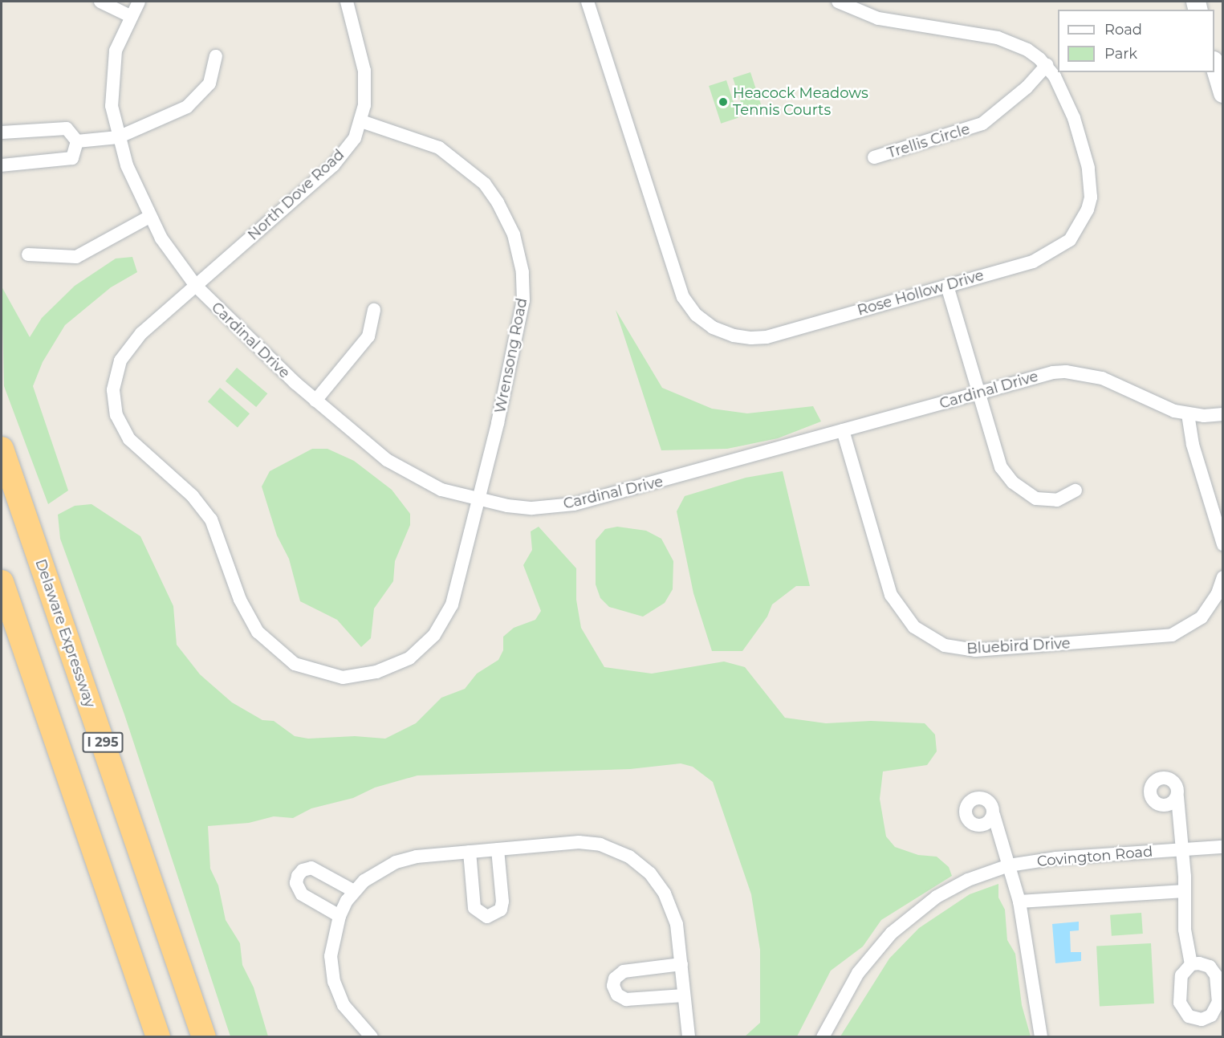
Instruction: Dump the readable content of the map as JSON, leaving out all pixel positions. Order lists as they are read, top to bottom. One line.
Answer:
{"streets":{"highway":["Delaware Expressway","I 295"],"street":["Trellis Circle","North Dove Road","Rose Hollow Drive","Cardinal Drive","Wrensong Road","Bluebird Drive","Covington Road"]},"crossings":[["Trellis Circle","Rose Hollow Drive"],["North Dove Road","Cardinal Drive"],["North Dove Road","Wrensong Road"],["Cardinal Drive","Wrensong Road"],["Cardinal Drive","Bluebird Drive"]],"places":["Heacock Meadows Tennis Courts"],"legend":["Road","Park"]}
